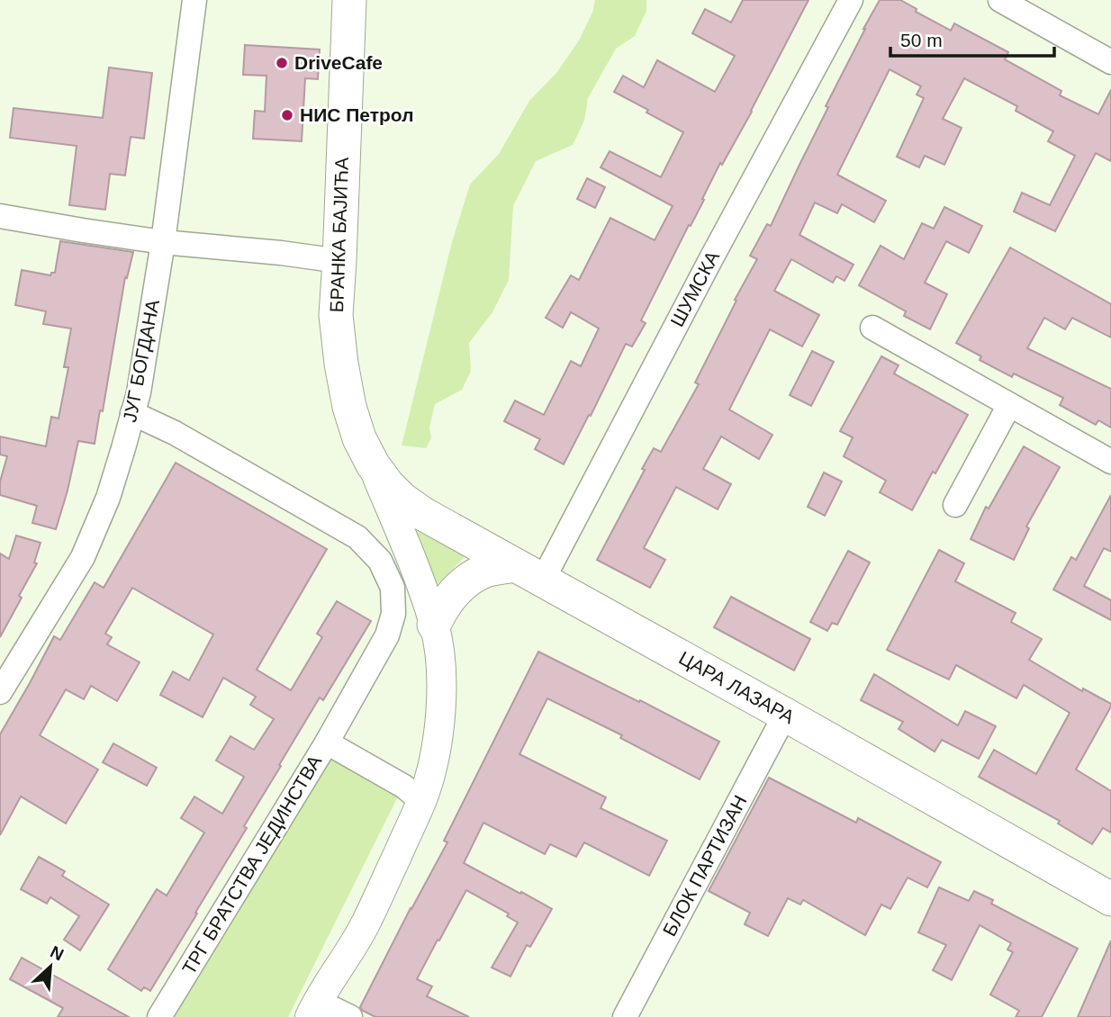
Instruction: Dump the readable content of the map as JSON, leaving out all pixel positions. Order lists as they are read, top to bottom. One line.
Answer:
{"streets":{"main road":["БРАНКА БАЈИЋА","ЦАРА ЛАЗАРА"],"street":["ШУМСКА","ЈУГ БОГДАНА","ТРГ БРАТСТВА ЈЕДИНСТВА","БЛОК ПАРТИЗАН"]},"crossings":[["БРАНКА БАЈИЋА","ЦАРА ЛАЗАРА"],["ШУМСКА","ЦАРА ЛАЗАРА"],["ЦАРА ЛАЗАРА","БЛОК ПАРТИЗАН"]],"places":["DriveCafe","НИС Петрол"],"scale_bar":"50 m","north":"top right"}
